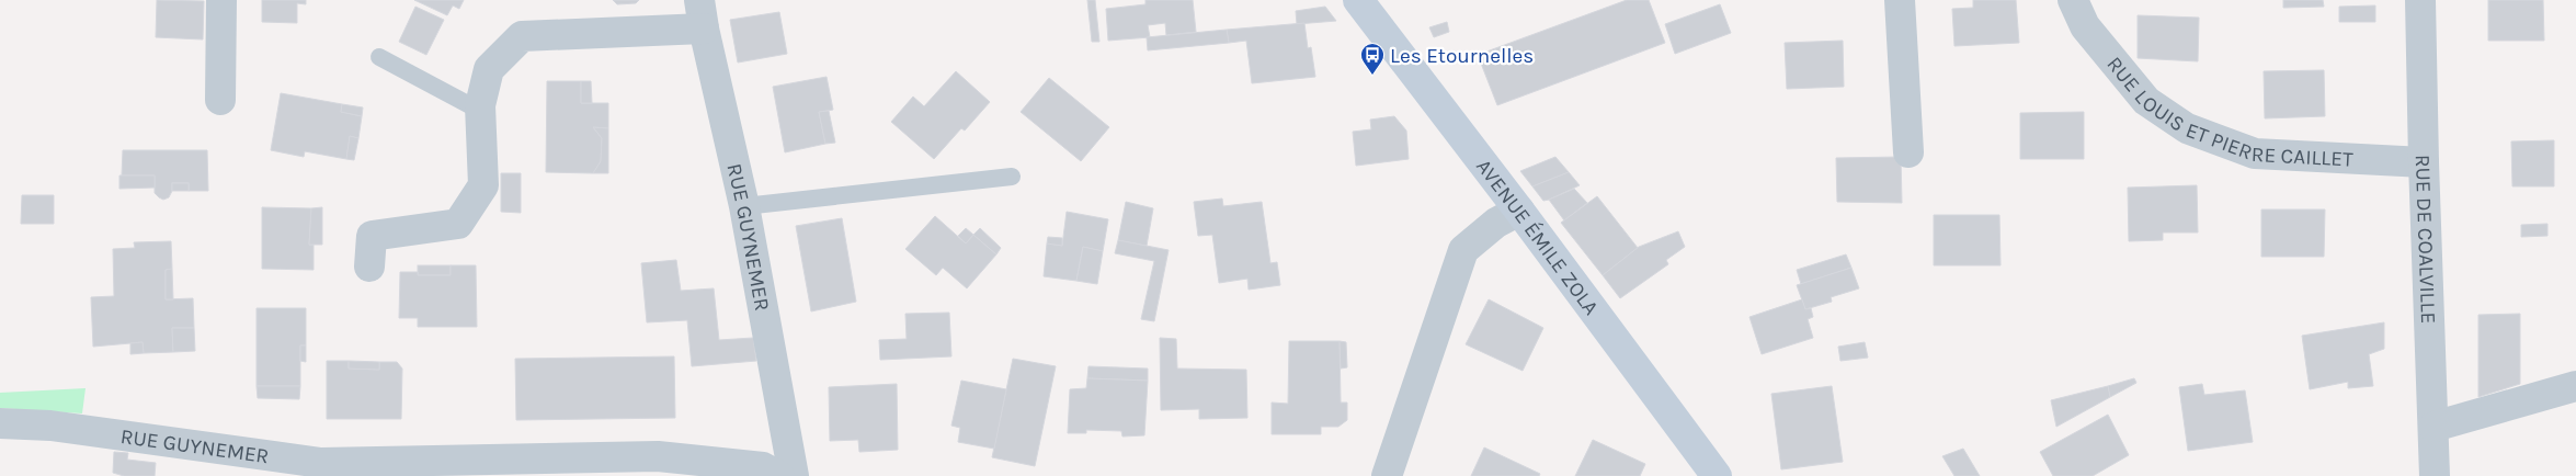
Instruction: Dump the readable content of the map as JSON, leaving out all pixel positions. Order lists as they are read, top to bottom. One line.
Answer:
{"streets":{"main road":["AVENUE ÉMILE ZOLA"],"street":["RUE LOUIS ET PIERRE CAILLET","RUE GUYNEMER","RUE DE COALVILLE"]},"crossings":[["RUE LOUIS ET PIERRE CAILLET","RUE DE COALVILLE"]],"places":{"bus stop":["Les Etournelles"]}}
